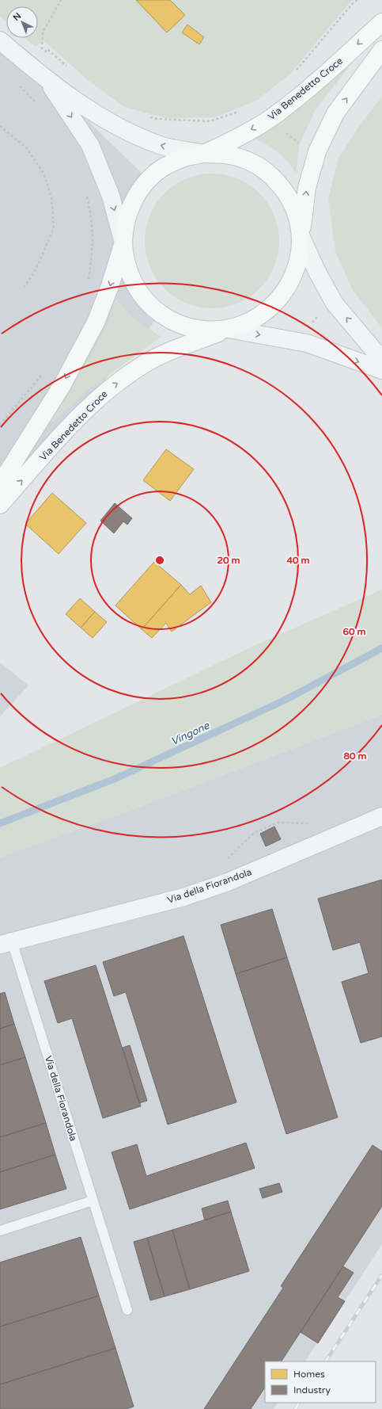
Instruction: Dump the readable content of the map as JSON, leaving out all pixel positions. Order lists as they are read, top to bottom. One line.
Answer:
{"streets":{"main road":["Via Benedetto Croce"],"street":["Via della Fiorandola"]},"water":["Vingone"],"legend":["Homes","Industry"],"north":"top left","rings":["20 m","40 m","60 m","80 m"]}
